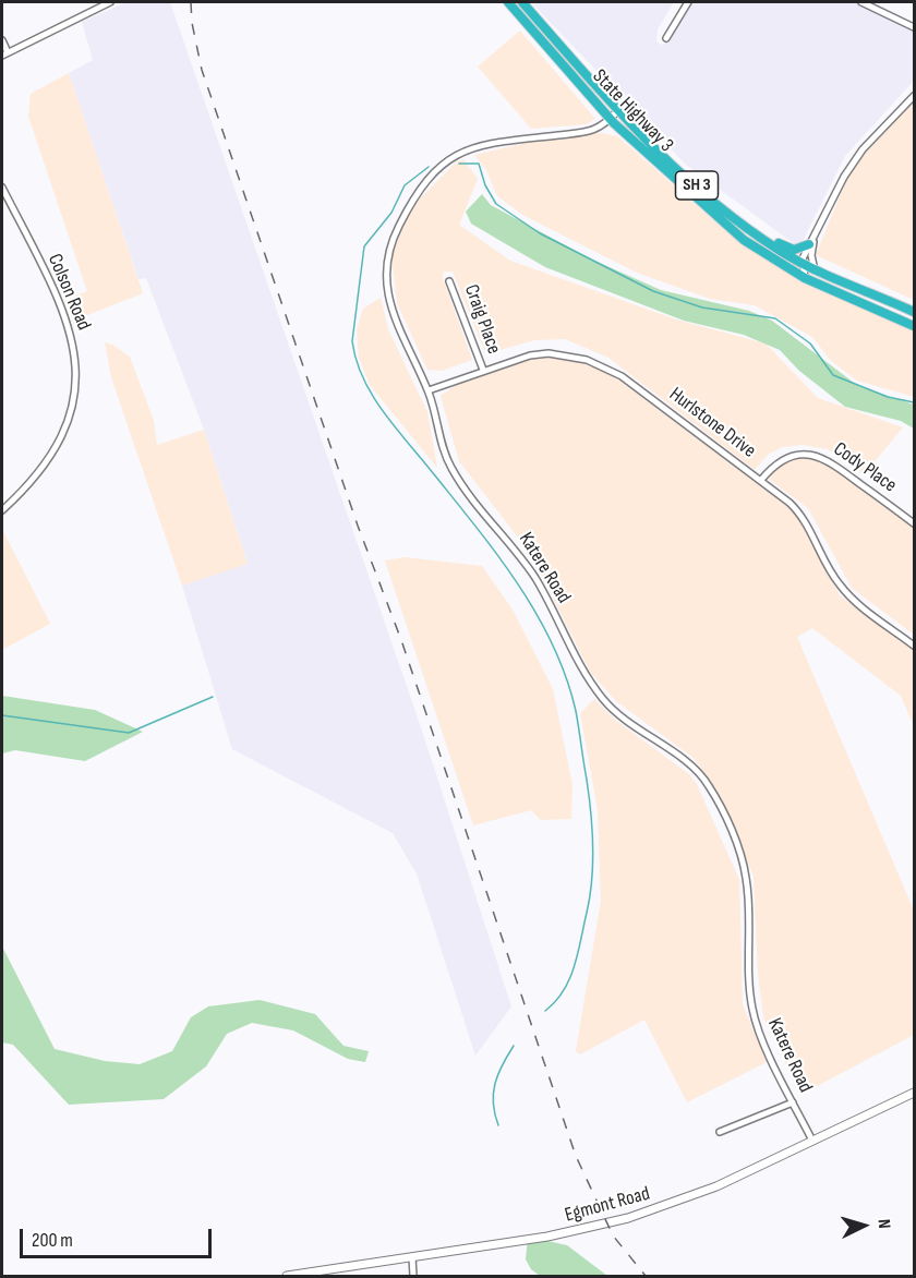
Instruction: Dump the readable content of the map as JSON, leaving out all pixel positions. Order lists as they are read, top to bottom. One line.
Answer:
{"streets":{"highway":["State Highway 3","SH 3"],"main road":["Egmont Road"],"street":["Colson Road","Craig Place","Hurlstone Drive","Cody Place","Katere Road"]},"crossings":[["State Highway 3","Katere Road"],["Craig Place","Hurlstone Drive"],["Hurlstone Drive","Cody Place"],["Hurlstone Drive","Katere Road"],["Katere Road","Egmont Road"]],"scale_bar":"200 m","north":"right"}
